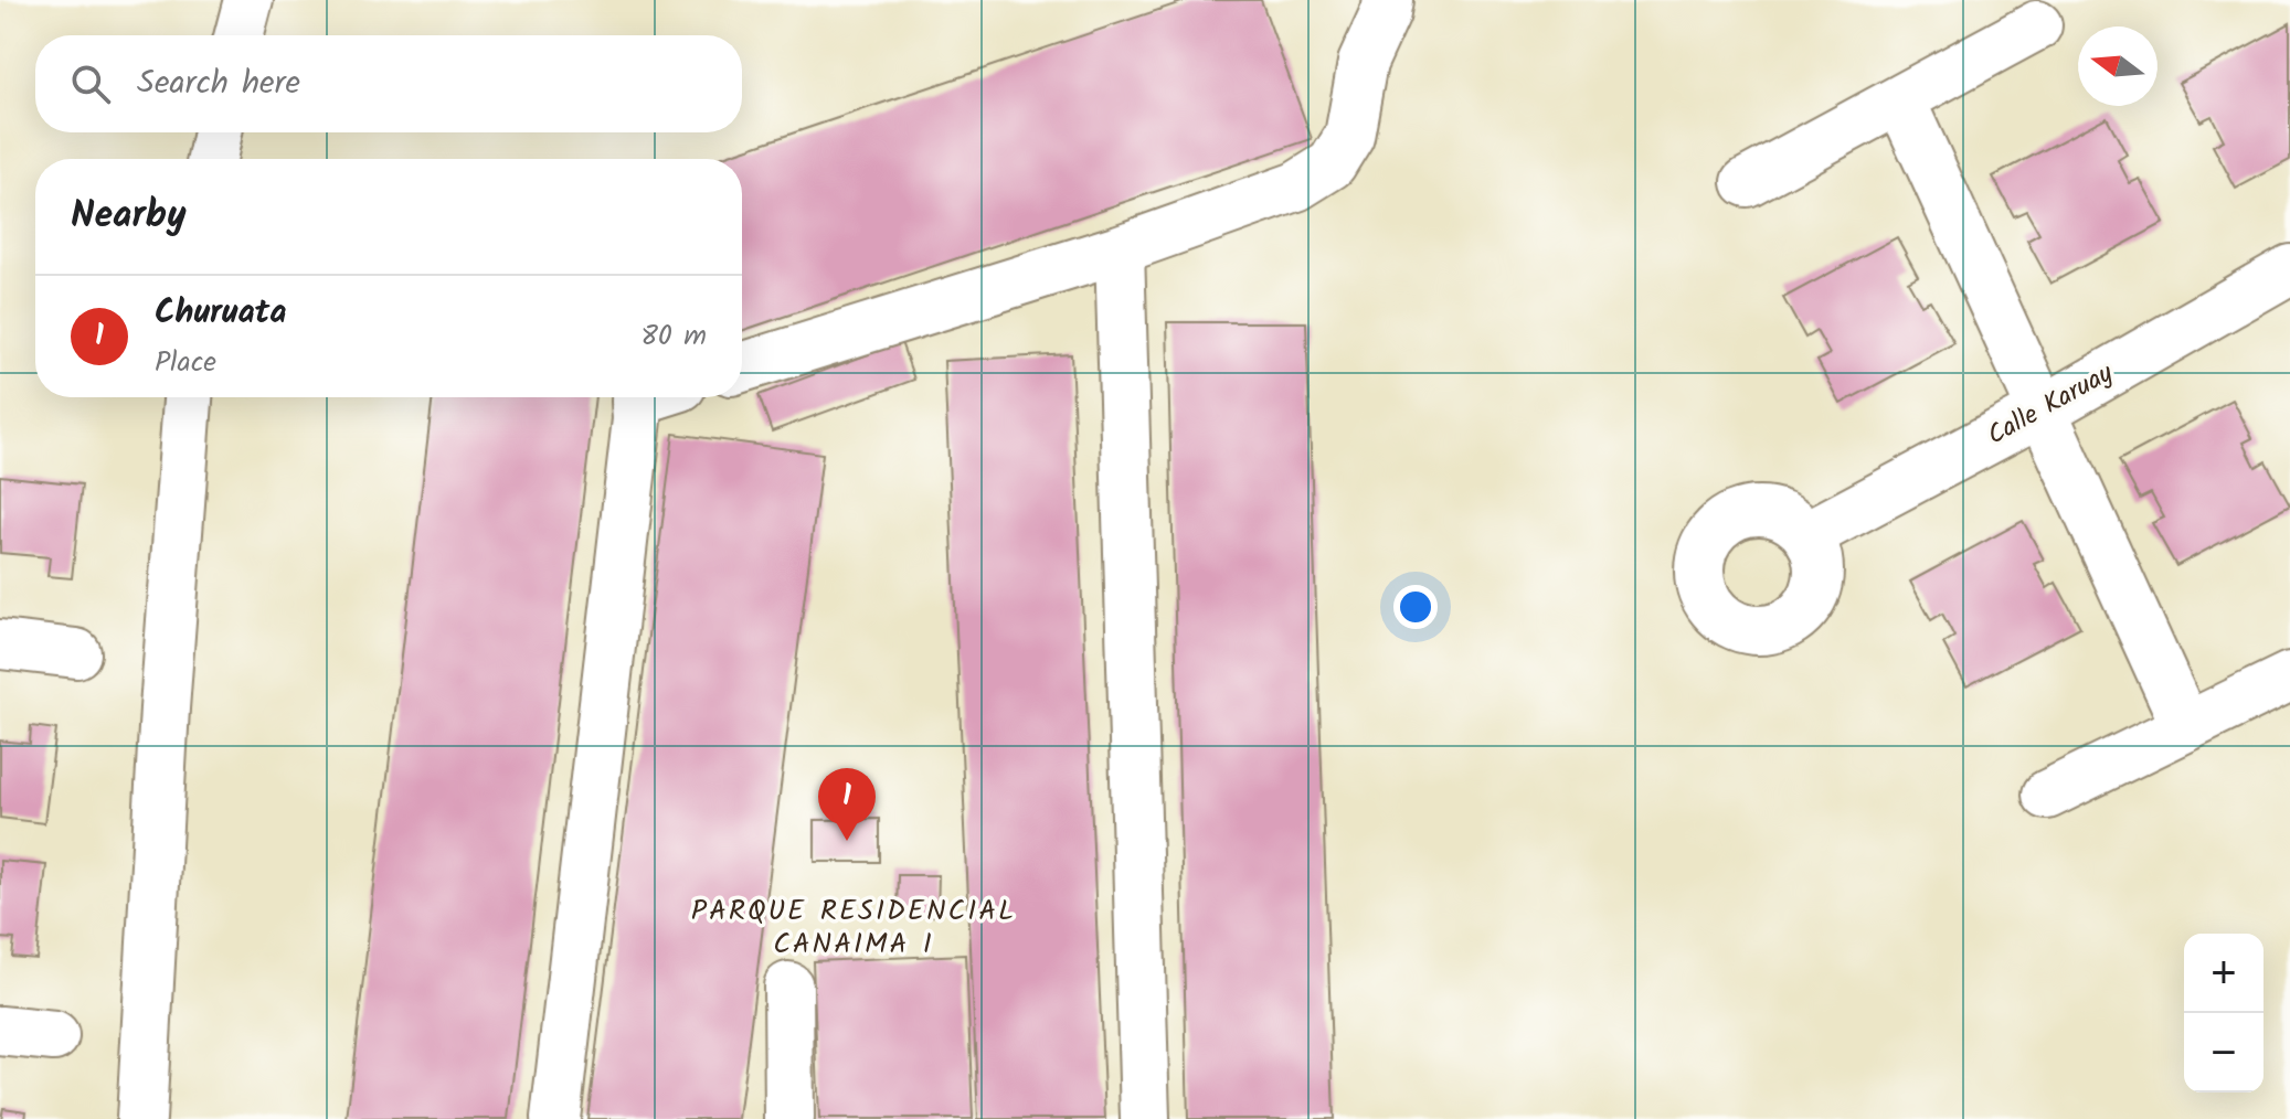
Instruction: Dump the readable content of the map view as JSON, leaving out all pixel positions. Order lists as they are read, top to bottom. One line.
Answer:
{"streets":{"street":["Calle Karuay"]},"districts":["PARQUE RESIDENCIAL CANAIMA I"],"north":"left","page":{"search":"Search here","heading":"Nearby","list":[{"mark":"1","name":"Churuata","note":"Place","value":"80 m"}],"pins":"1","map_buttons":["+","−"]}}
